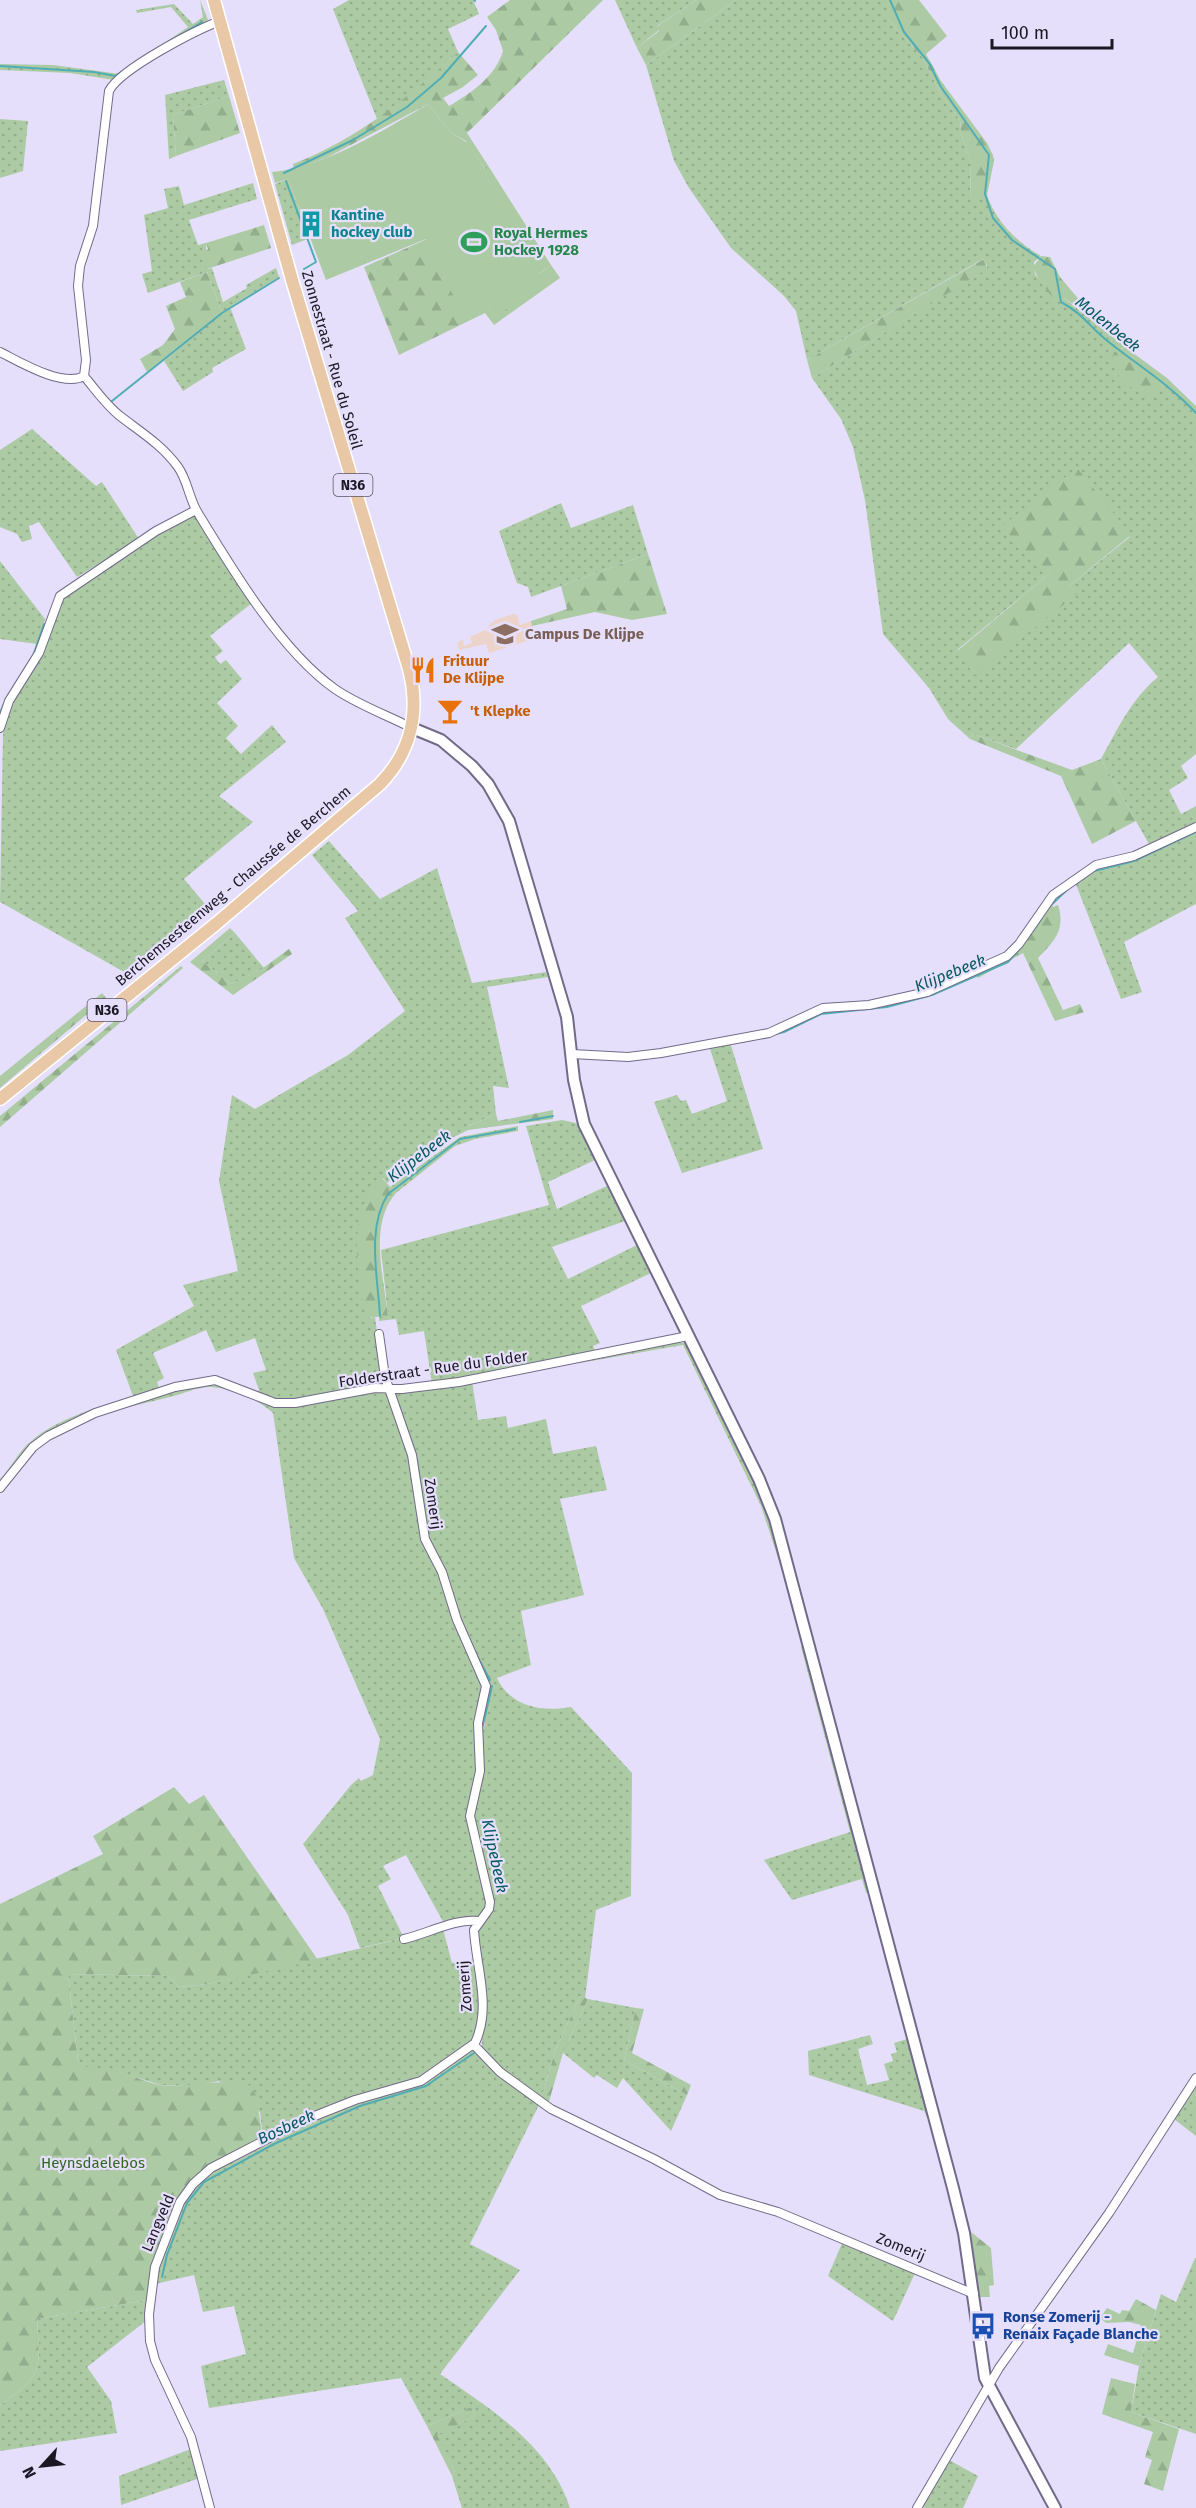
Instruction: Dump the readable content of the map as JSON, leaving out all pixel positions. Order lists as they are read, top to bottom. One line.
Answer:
{"streets":{"main road":["Zonnestraat - Rue du Soleil","N36","Berchemsesteenweg - Chaussée de Berchem"],"street":["Folderstraat - Rue du Folder","Zomerij","Langveld"]},"crossings":[["Zonnestraat - Rue du Soleil","Berchemsesteenweg - Chaussée de Berchem"],["Folderstraat - Rue du Folder","Zomerij"],["Zomerij","Langveld"]],"water":["Molenbeek","Klijpebeek","Bosbeek"],"parks":["Heynsdaelebos"],"places":{"building":["Kantine hockey club"],"sports":["Royal Hermes Hockey 1928"],"school or university":["Campus De Klijpe"],"restaurant":["Frituur De Klijpe"],"bar":["'t Klepke"],"bus stop":["Ronse Zomerij - Renaix Façade Blanche"]},"scale_bar":"100 m","north":"bottom left"}
